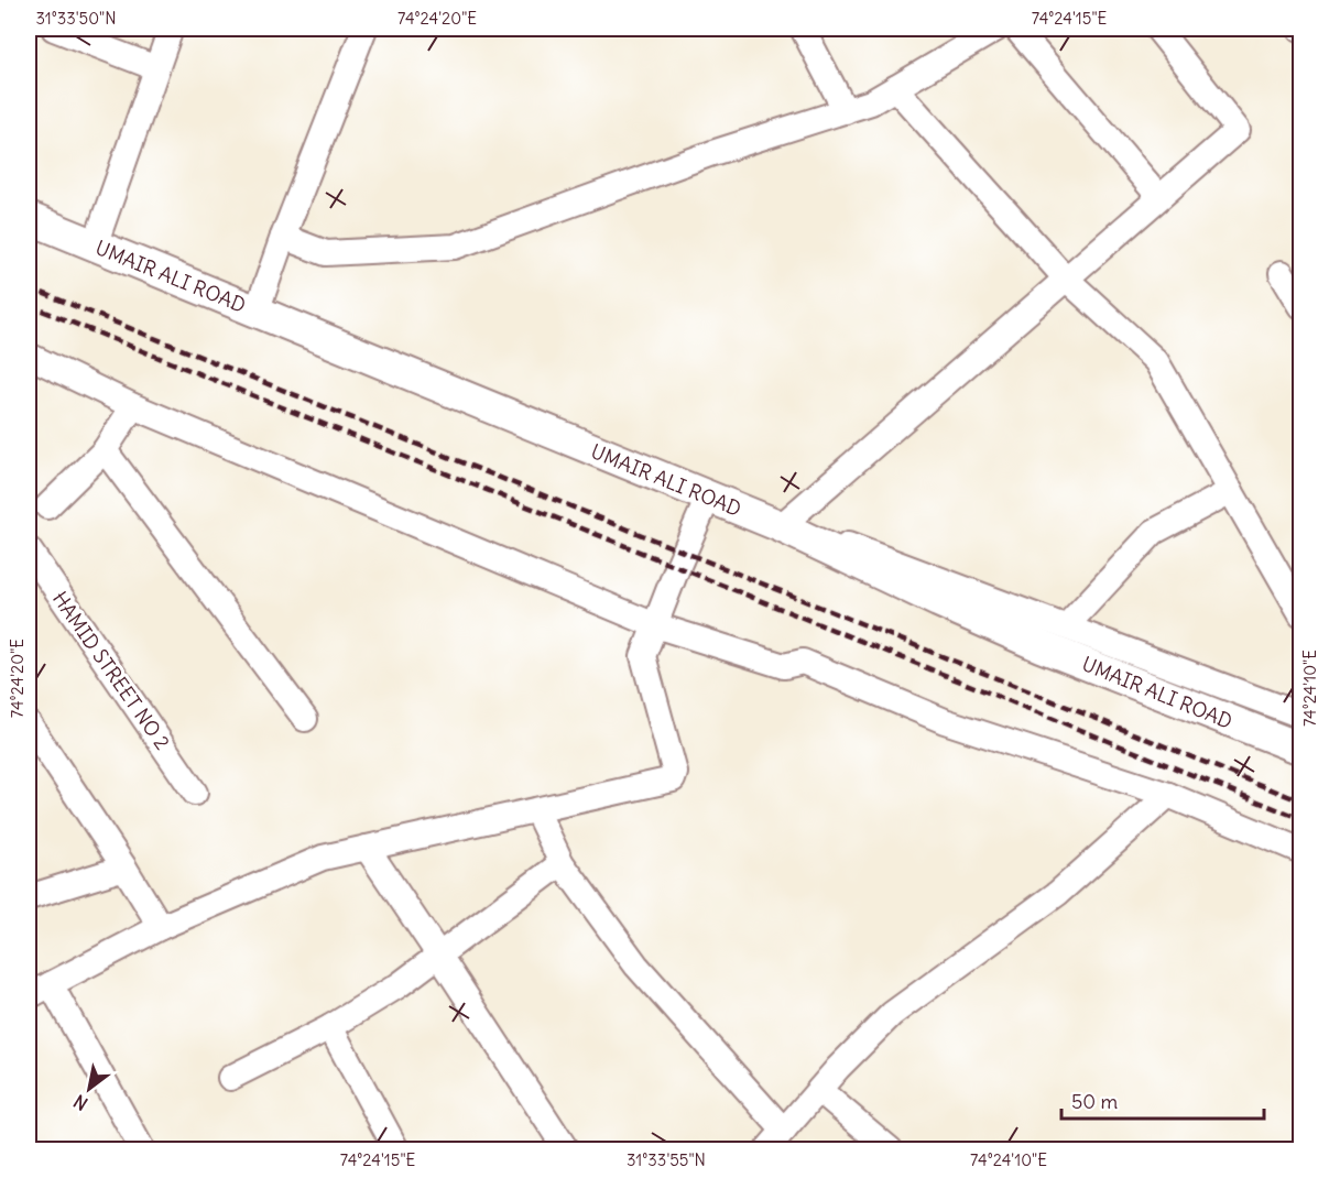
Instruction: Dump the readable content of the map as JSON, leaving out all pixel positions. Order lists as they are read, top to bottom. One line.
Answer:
{"streets":{"street":["UMAIR ALI ROAD","HAMID STREET NO 2"]},"scale_bar":"50 m","north":"bottom left","coordinates":["31°33'50\"N","74°24'20\"E","74°24'15\"E","74°24'10\"E","31°33'55\"N"]}
